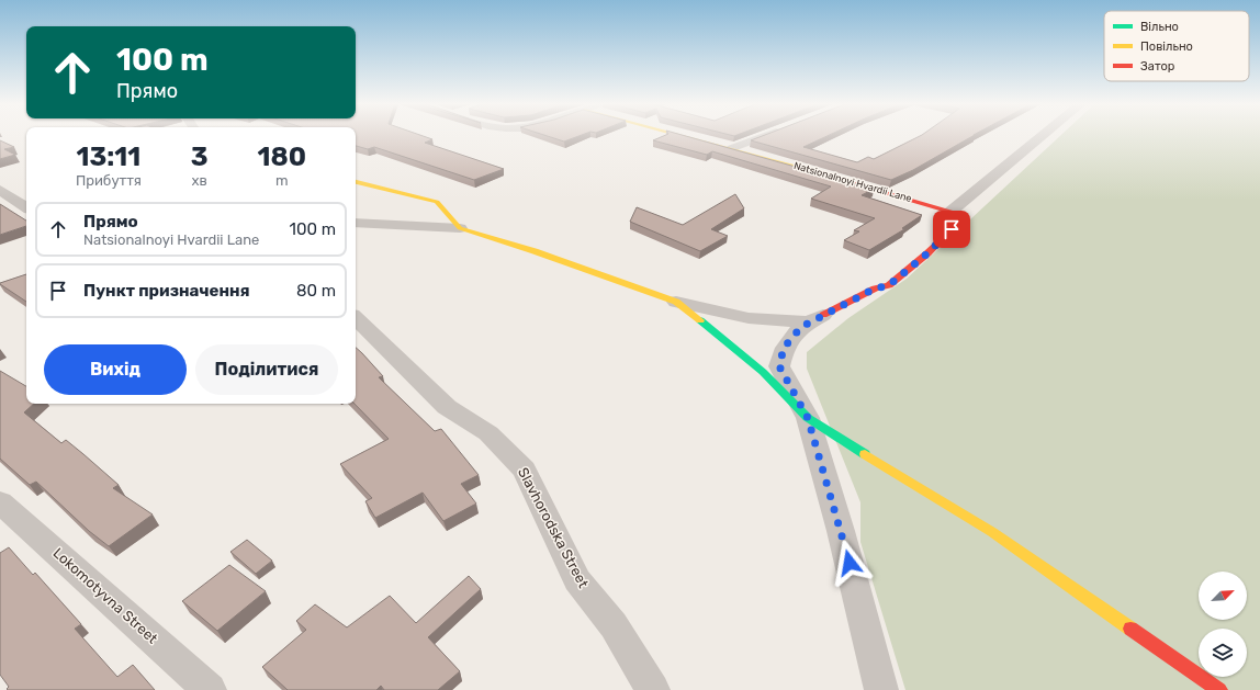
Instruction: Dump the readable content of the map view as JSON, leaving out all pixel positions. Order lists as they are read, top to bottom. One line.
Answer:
{"streets":{"street":["Natsionalnoyi Hvardii Lane","Slavhorodska Street","Lokomotyvna Street"]},"legend":["Вільно","Повільно","Затор"],"north":"top right","page":{"turn":["100 m","Прямо"],"eta":["13:11","Прибуття","3","хв","180","m"],"list":[{"name":"Прямо","note":"Natsionalnoyi Hvardii Lane","value":"100 m"},{"name":"Пункт призначення","value":"80 m"}],"buttons":["Вихід","Поділитися"]}}
